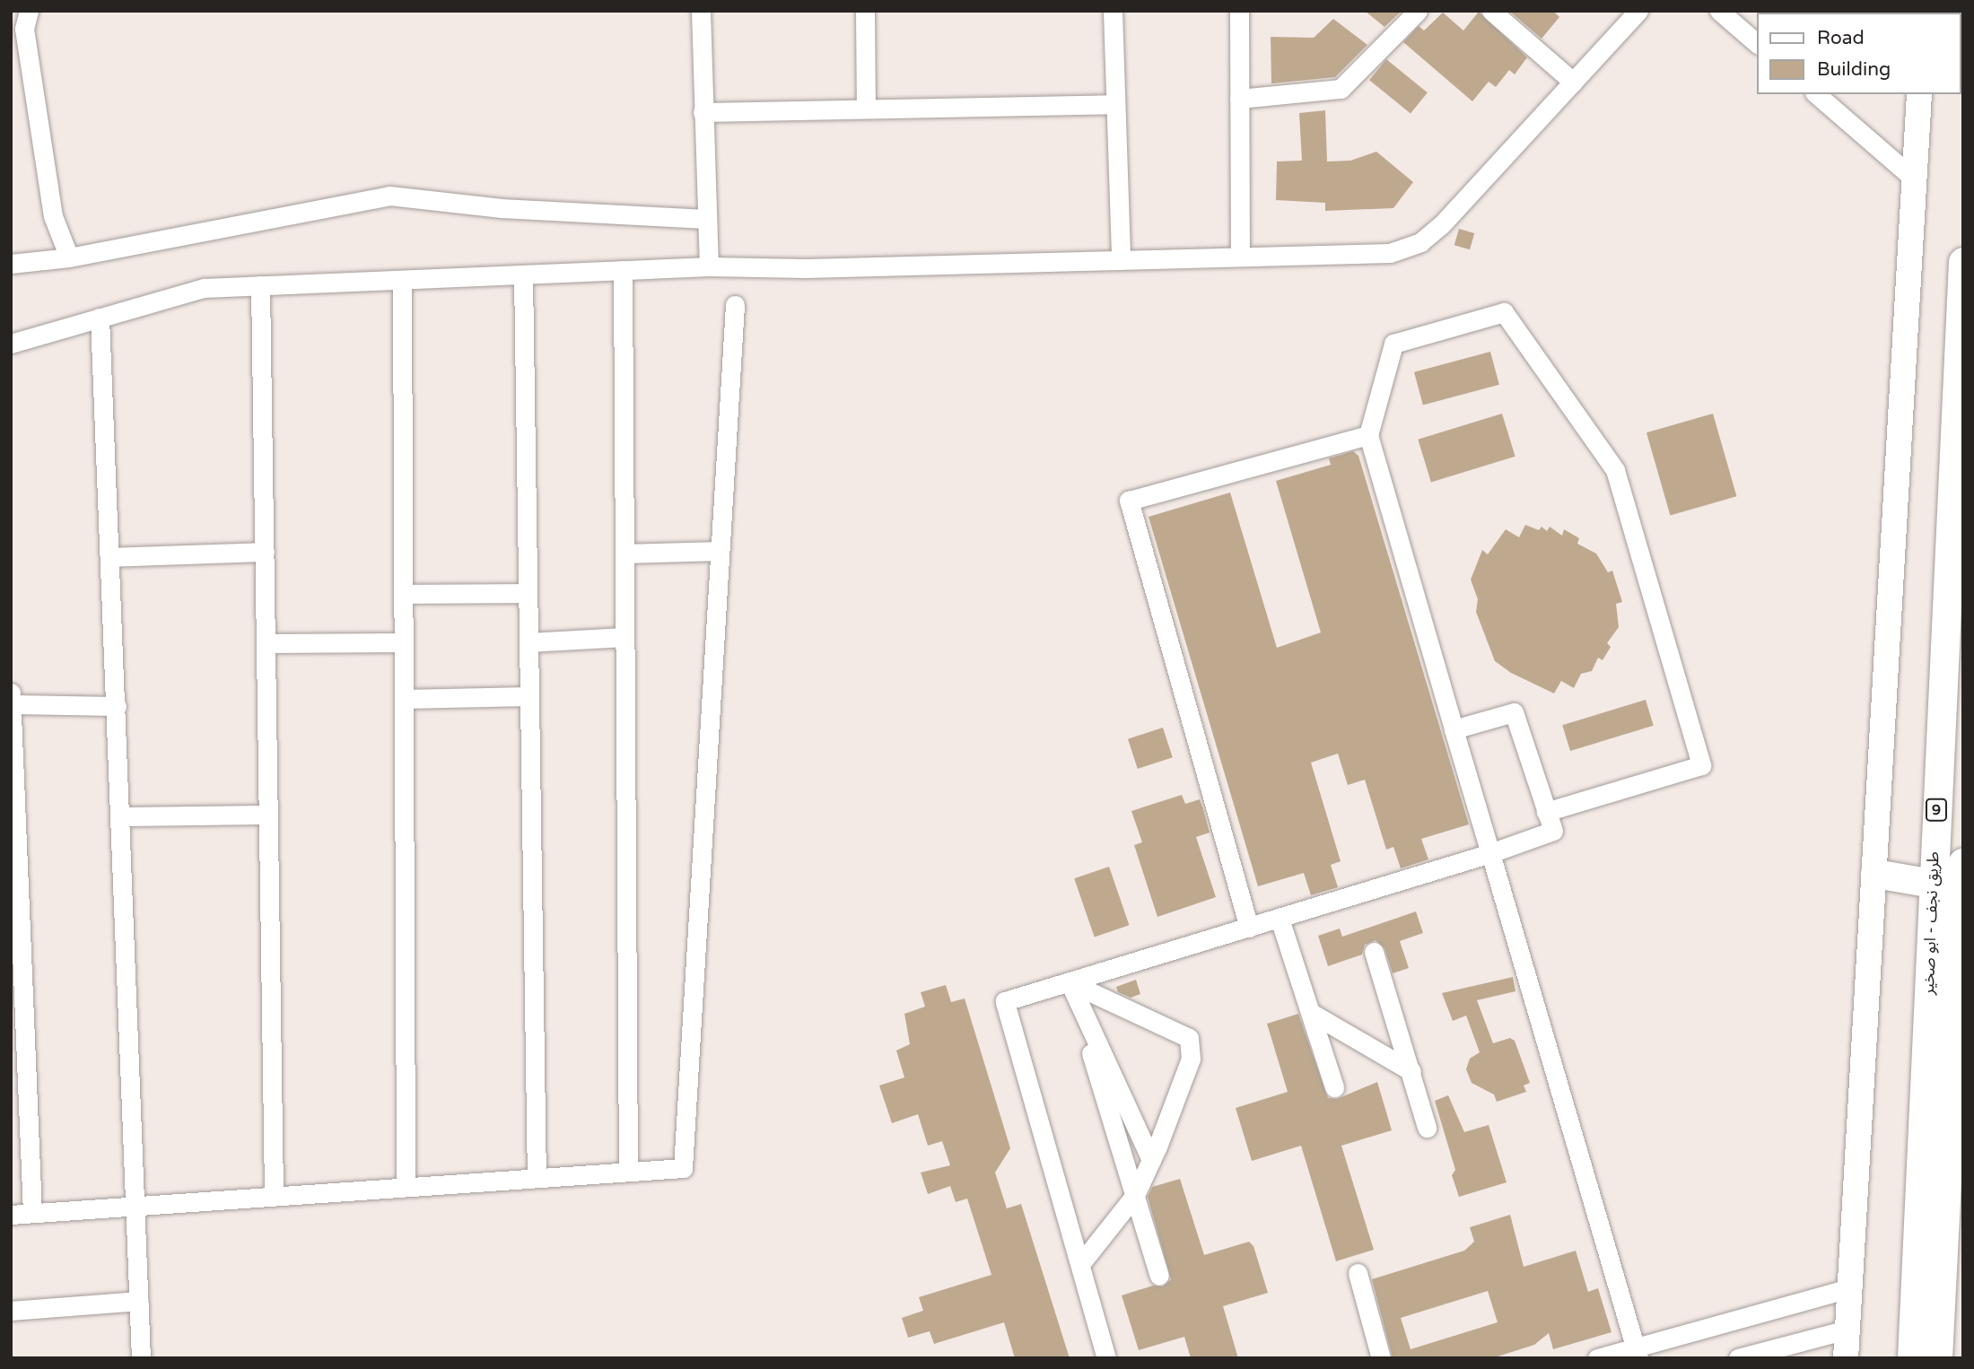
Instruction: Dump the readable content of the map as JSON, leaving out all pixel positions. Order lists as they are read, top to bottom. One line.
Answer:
{"streets":{"highway":["9","طريق نجف - ابو صخير"]},"legend":["Road","Building"]}
